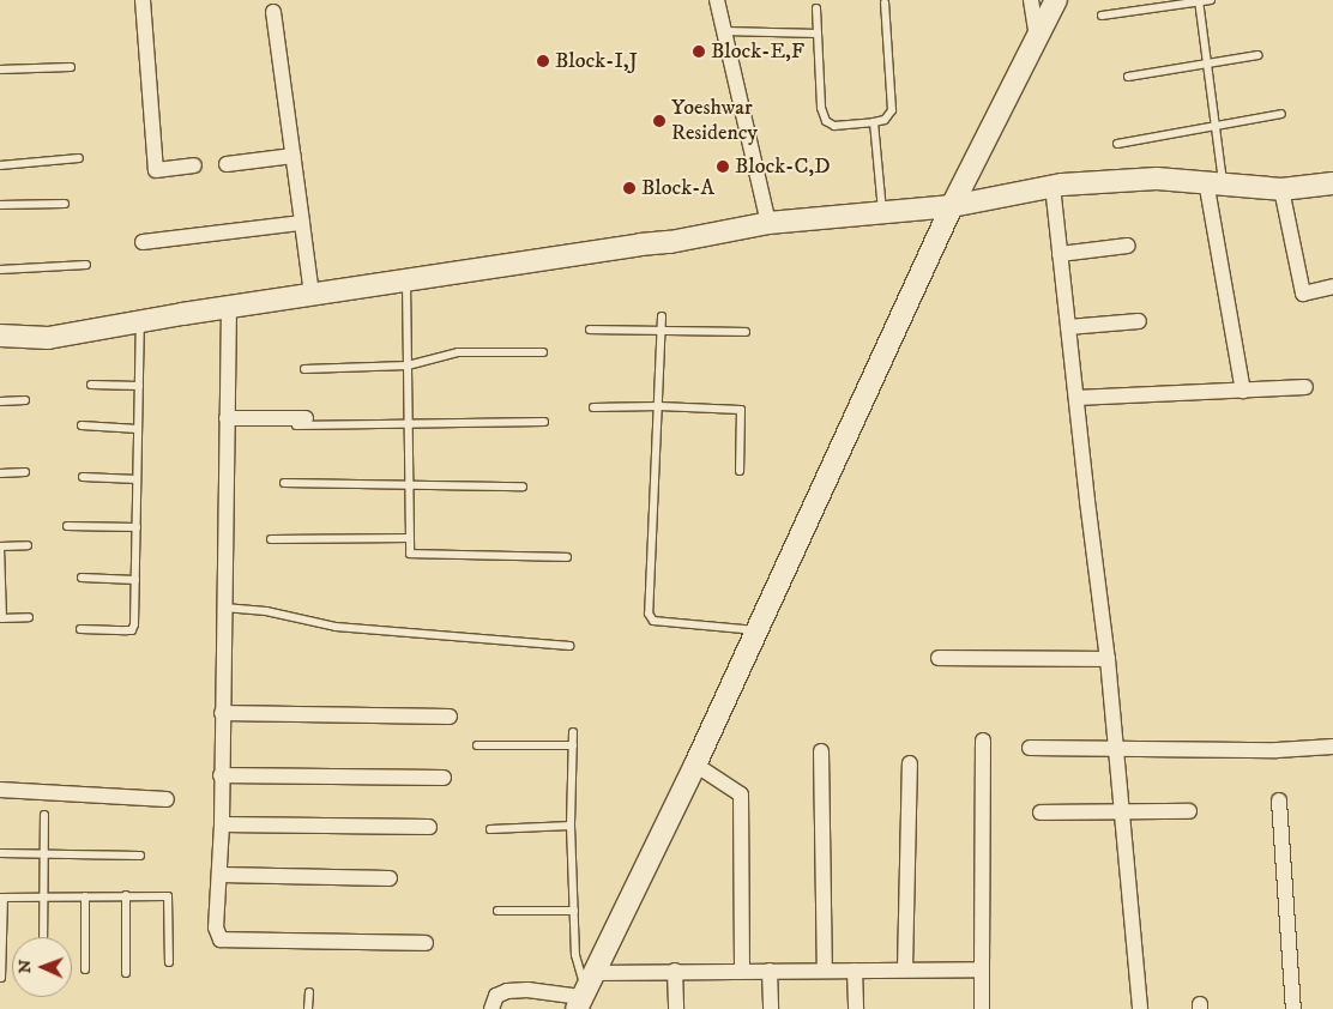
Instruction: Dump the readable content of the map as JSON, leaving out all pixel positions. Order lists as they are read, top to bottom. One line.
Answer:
{"places":["Block-E,F","Block-I,J","Yoeshwar Residency","Block-C,D","Block-A"],"north":"left"}
